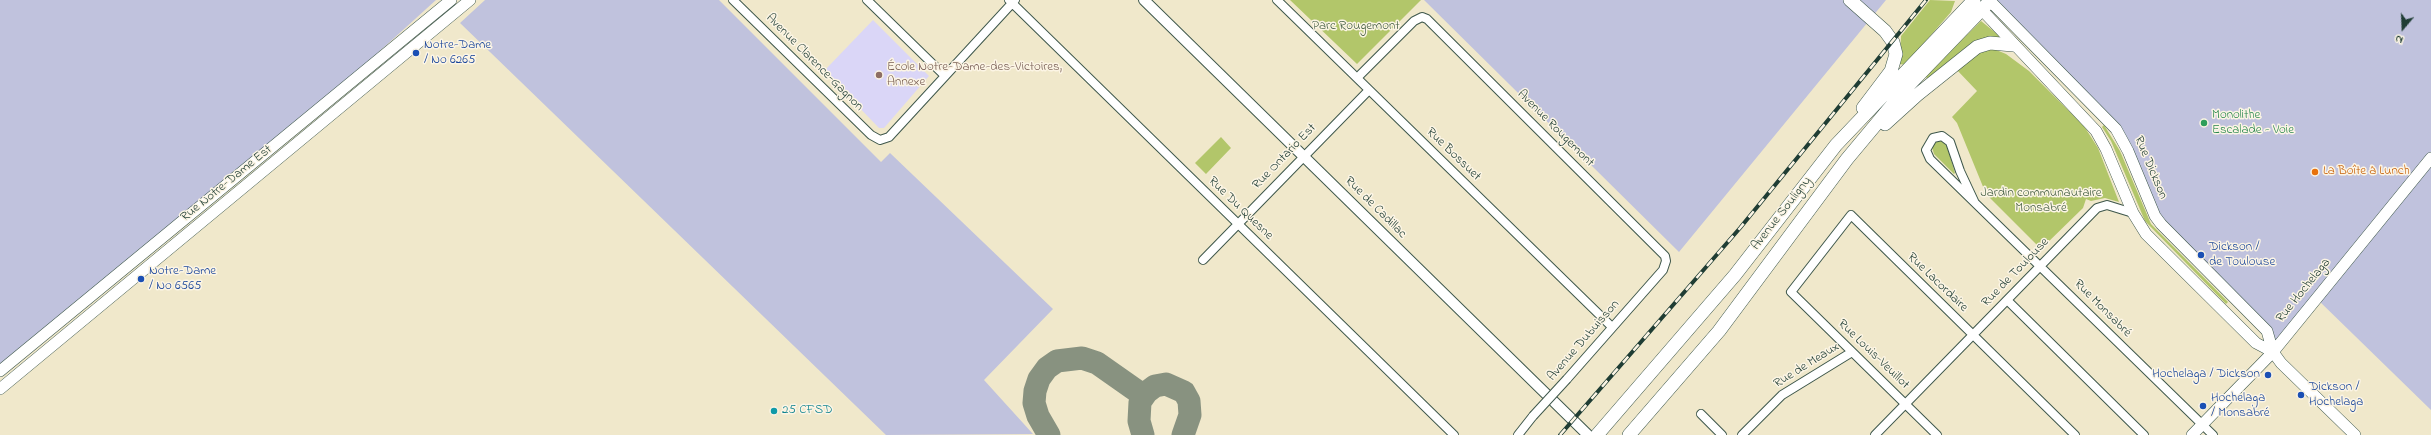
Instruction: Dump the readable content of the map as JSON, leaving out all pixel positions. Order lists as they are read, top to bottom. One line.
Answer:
{"streets":{"highway":["Avenue Souligny"],"main road":["Rue Dickson","Rue Notre-Dame Est","Rue Hochelaga"],"street":["Avenue Clarence-Gagnon","Avenue Rougemont","Rue Bossuet","Rue Ontario Est","Rue de Cadillac","Rue Du Quesne","Rue de Toulouse","Rue Lacordaire","Rue Monsabré","Avenue Dubuisson","Rue Louis-Veuillot","Rue de Meaux"]},"crossings":[["Avenue Rougemont","Rue Bossuet"],["Avenue Rougemont","Avenue Dubuisson"],["Rue Bossuet","Rue Ontario Est"],["Rue Bossuet","Avenue Dubuisson"],["Rue Ontario Est","Rue de Cadillac"],["Rue Ontario Est","Rue Du Quesne"],["Rue Dickson","Avenue Souligny"],["Rue Dickson","Rue de Toulouse"],["Rue Dickson","Rue Hochelaga"],["Rue de Toulouse","Rue Lacordaire"],["Rue de Toulouse","Rue Monsabré"],["Rue de Toulouse","Rue Louis-Veuillot"],["Rue Lacordaire","Rue Louis-Veuillot"],["Rue Hochelaga","Rue Monsabré"],["Rue Louis-Veuillot","Rue de Meaux"]],"parks":["Parc Rougemont","Jardin communautaire Monsabré"],"places":["Notre-Dame / No 6265","École Notre-Dame-des-Victoires, Annexe","Monolithe Escalade - Voie","La Boîte à Lunch","Dickson / de Toulouse","Notre-Dame / No 6565","Hochelaga / Dickson","Dickson / Hochelaga","Hochelaga / Monsabré","25 CFSD"],"north":"bottom"}
